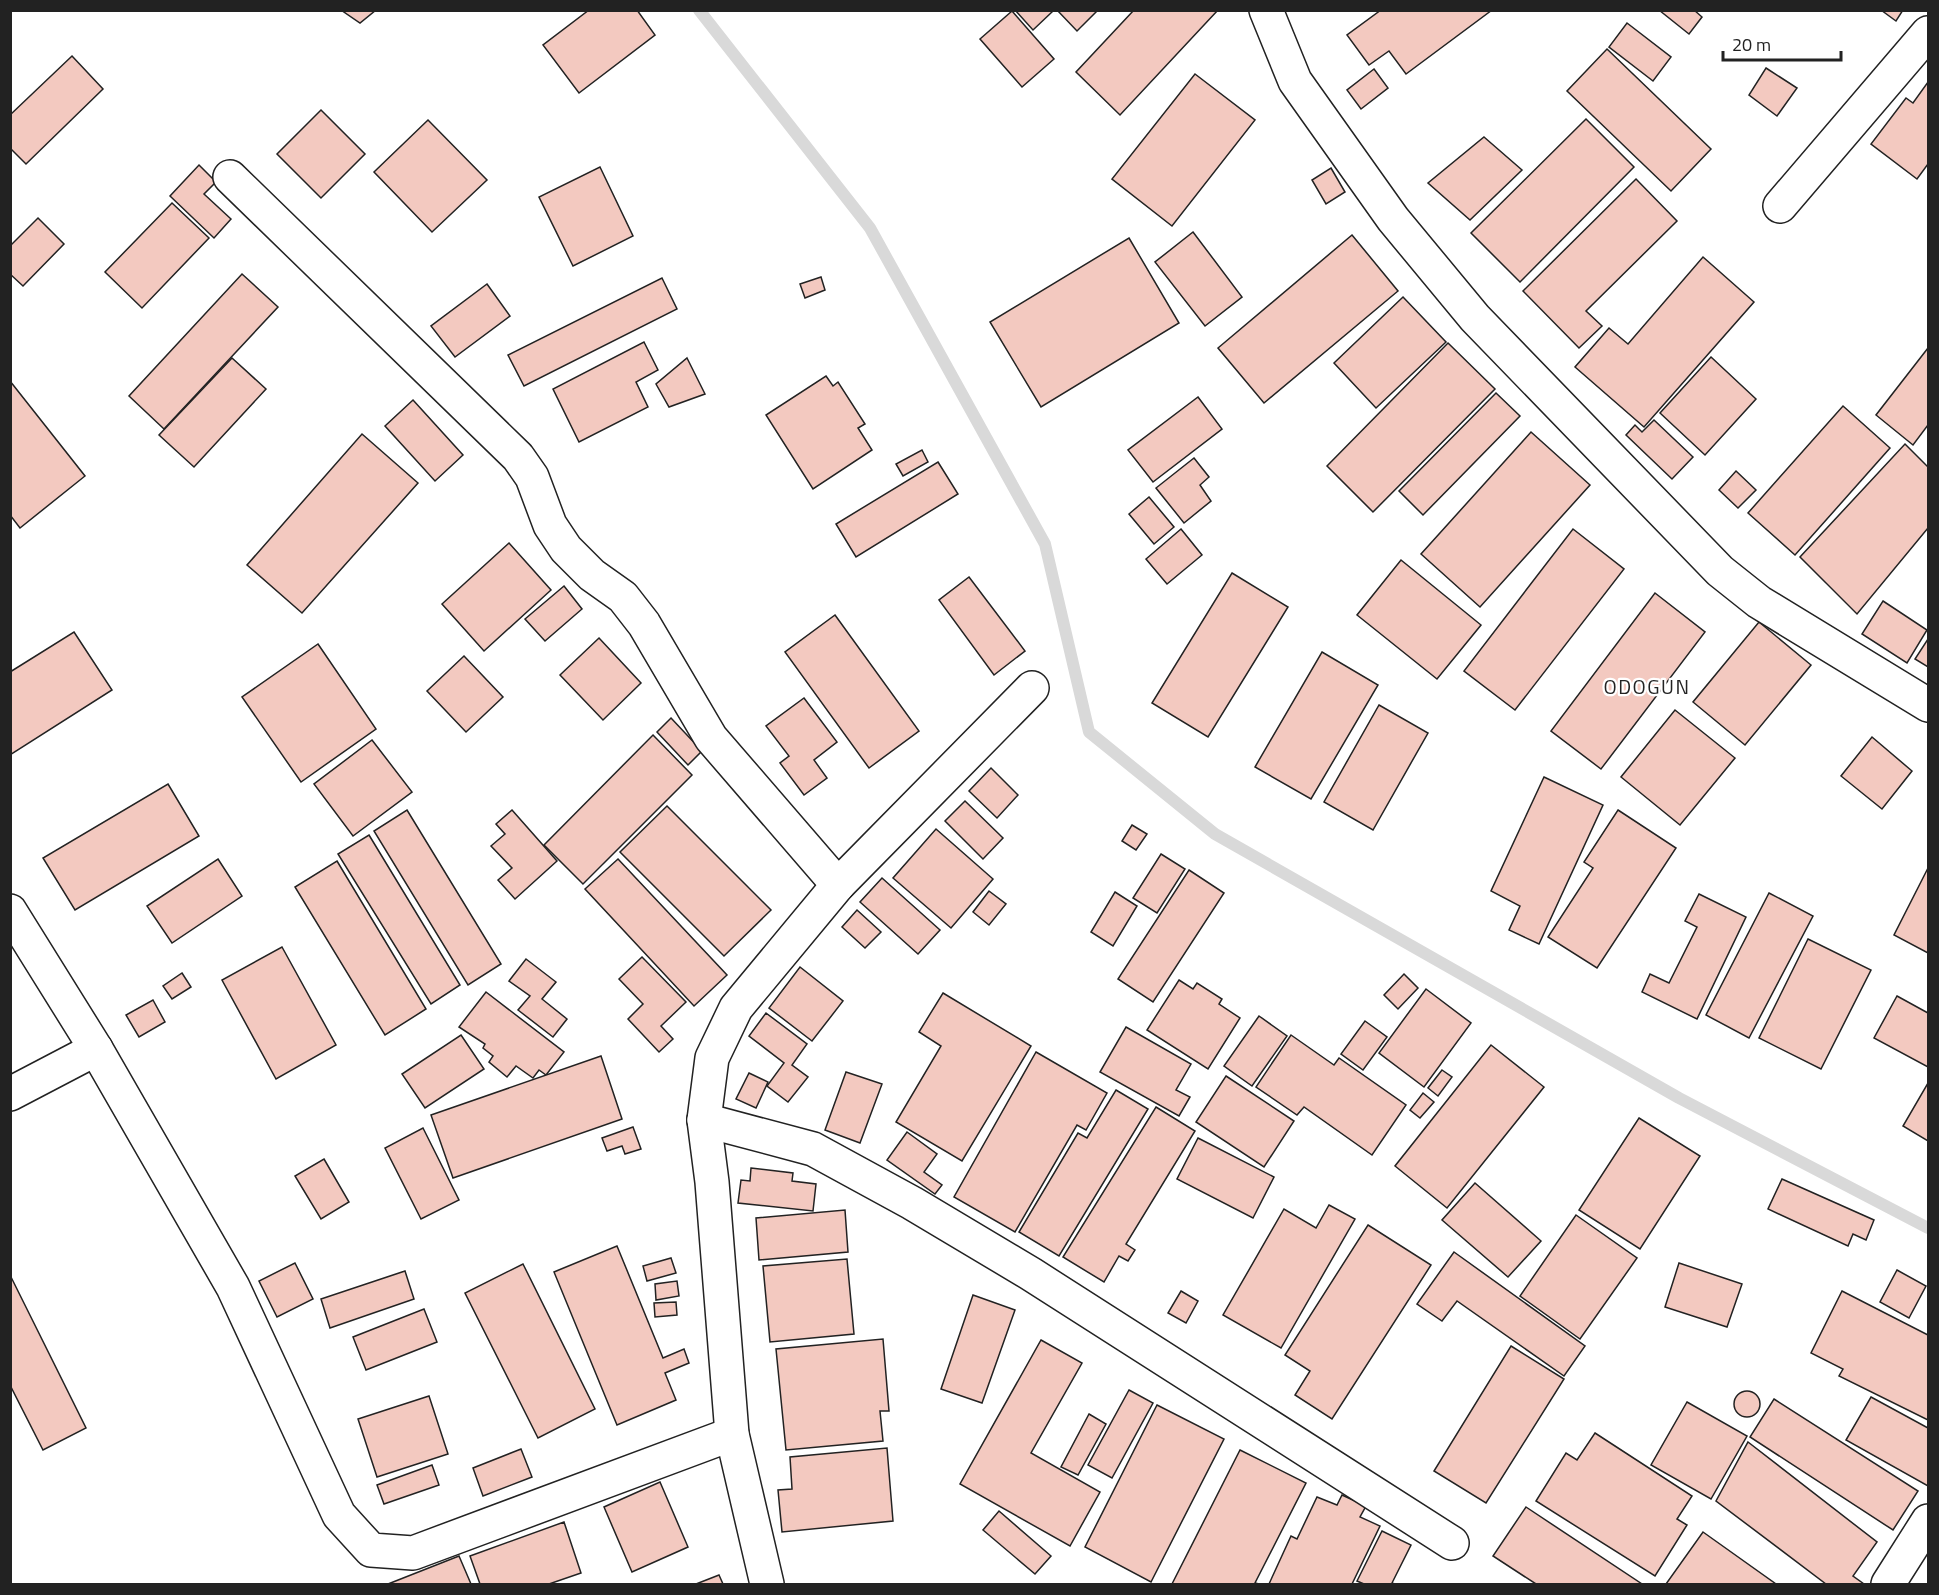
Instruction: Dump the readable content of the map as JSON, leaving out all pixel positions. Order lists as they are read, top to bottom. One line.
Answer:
{"districts":["ODOGUN"],"scale_bar":"20 m"}
